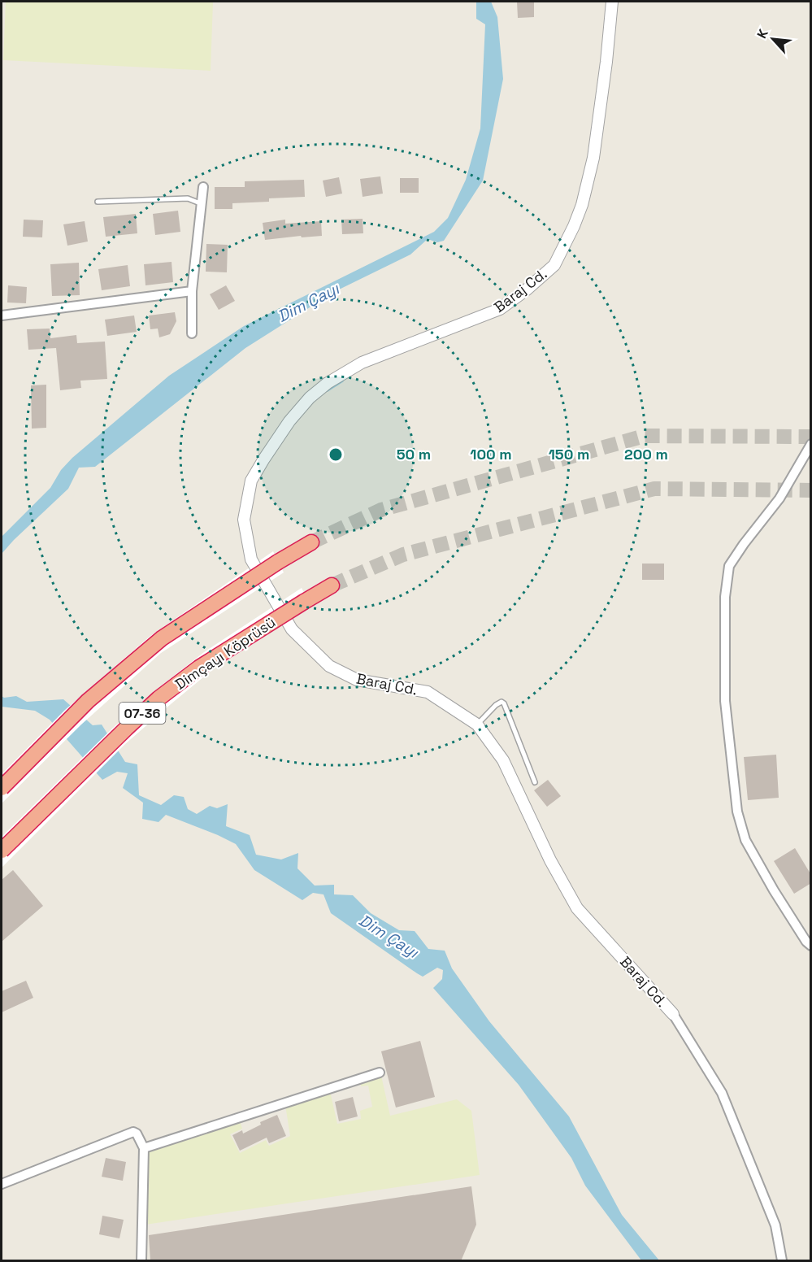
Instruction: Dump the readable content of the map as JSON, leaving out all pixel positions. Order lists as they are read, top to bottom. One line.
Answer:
{"streets":{"highway":["Dimçayı Köprüsü","07-36"],"street":["Baraj Cd."]},"water":["Dim Çayı"],"north":"top left","rings":["50 m","100 m","150 m","200 m"]}
